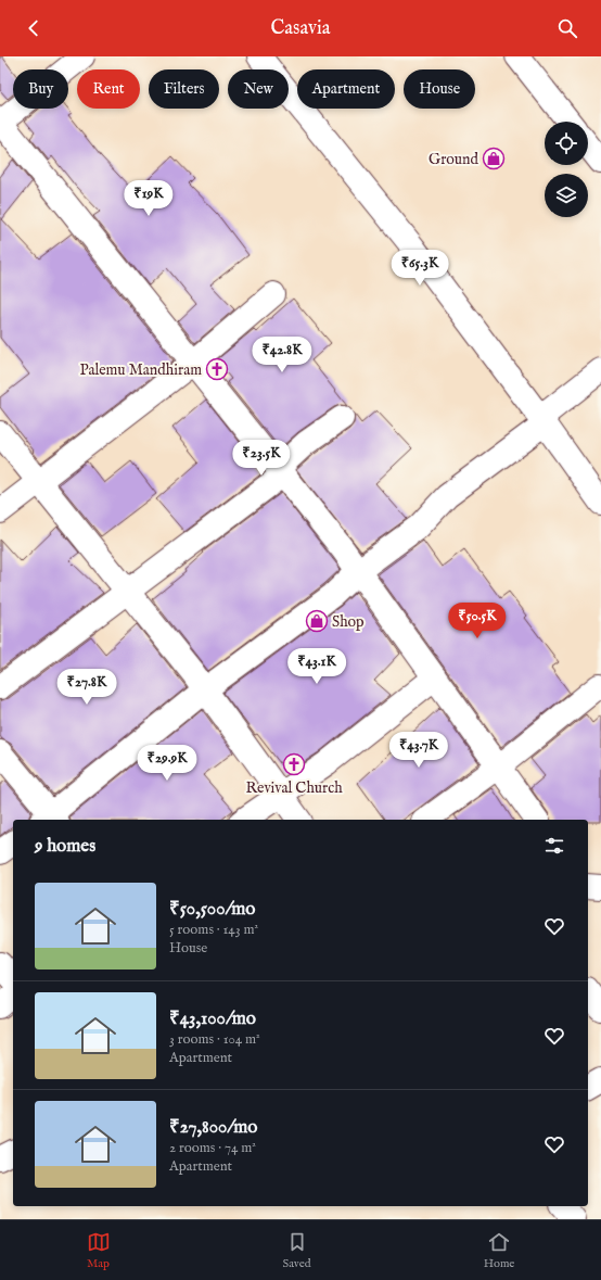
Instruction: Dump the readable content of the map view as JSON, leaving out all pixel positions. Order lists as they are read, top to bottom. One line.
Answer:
{"places":{"shop":["Ground","Shop"],"church":["Palemu Mandhiram","Revival Church"]},"page":{"header":"Casavia","chip":["Buy","Rent","Filters","New","Apartment","House"],"price":["₹19K","₹65.3K","₹42.8K","₹23.5K","₹50.5K","₹43.1K","₹27.8K","₹43.7K","₹29.9K"],"heading":"9 homes","list":[{"name":"₹50,500/mo","note":"5 rooms · 143 m² · House"},{"name":"₹43,100/mo","note":"3 rooms · 104 m² · Apartment"},{"name":"₹27,800/mo","note":"2 rooms · 74 m² · Apartment"}],"tabs":["Map","Saved","Home"]}}
